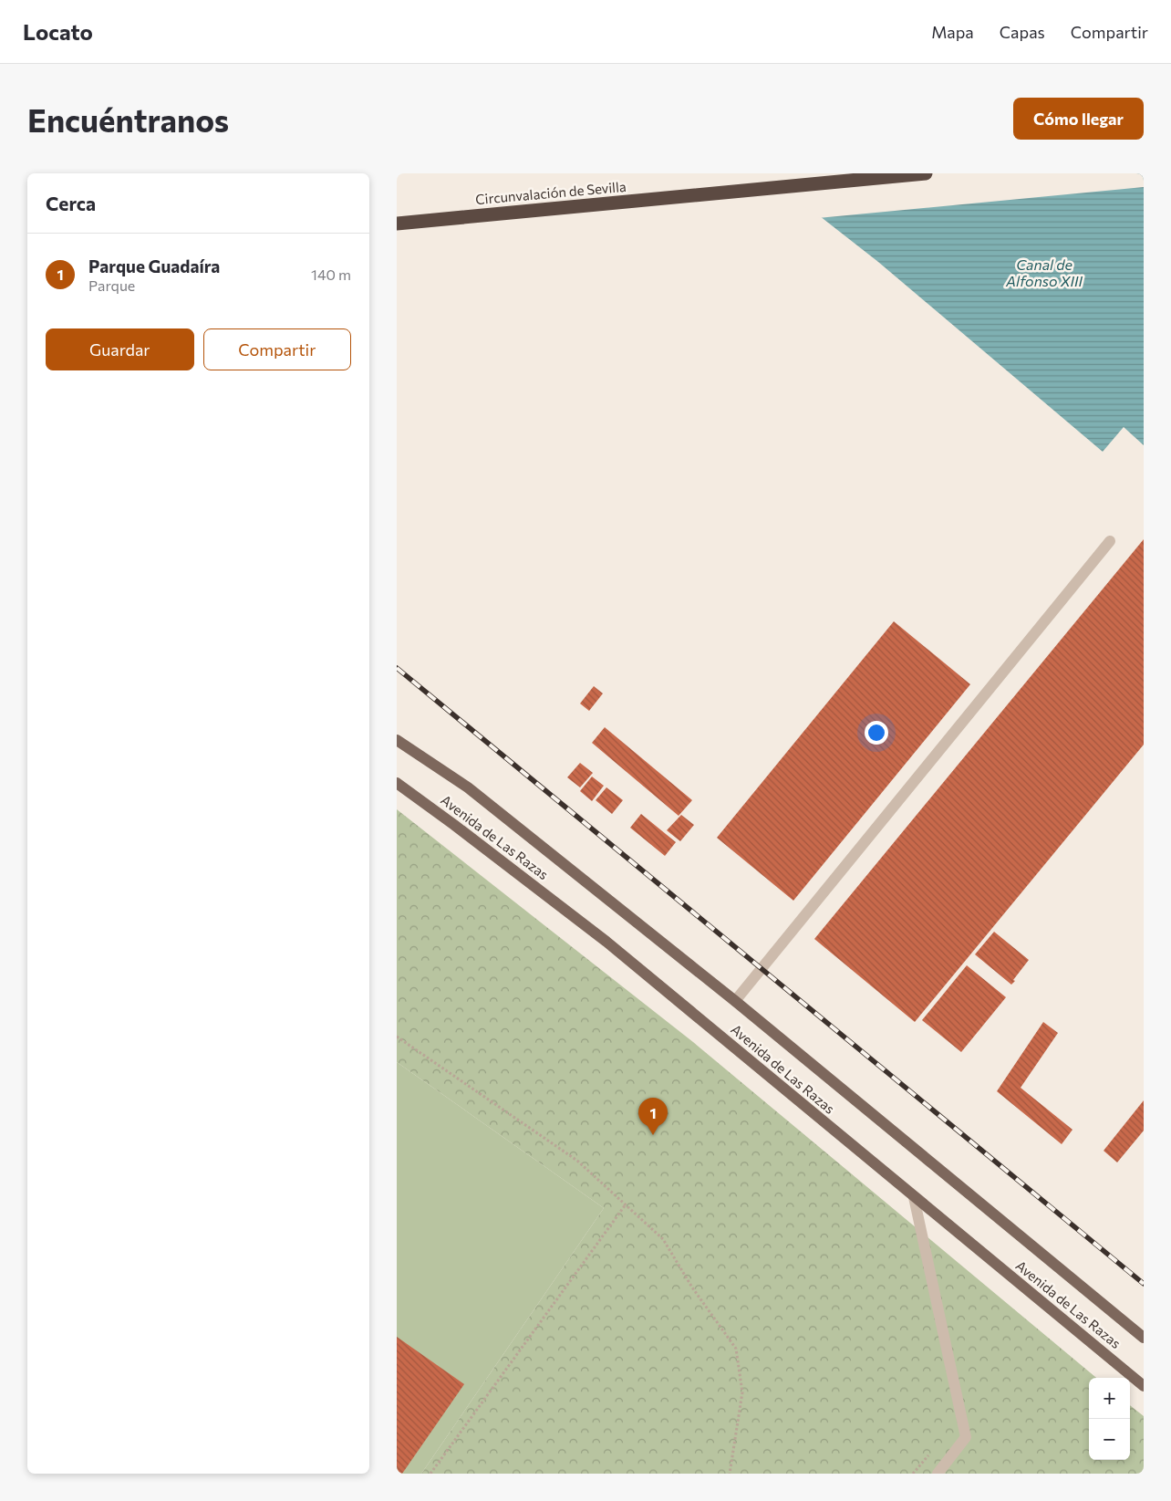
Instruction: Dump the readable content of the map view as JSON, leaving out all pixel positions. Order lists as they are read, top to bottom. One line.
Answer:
{"streets":{"highway":["Circunvalación de Sevilla"],"main road":["Avenida de Las Razas"]},"water":["Canal de Alfonso XIII"],"page":{"header":"Locato","nav":["Mapa","Capas","Compartir"],"buttons":["Cómo llegar",["Guardar","Compartir"]],"title":"Encuéntranos","heading":"Cerca","list":[{"mark":"1","name":"Parque Guadaíra","note":"Parque","value":"140 m"}],"pins":"1","map_buttons":["+","−"]}}
